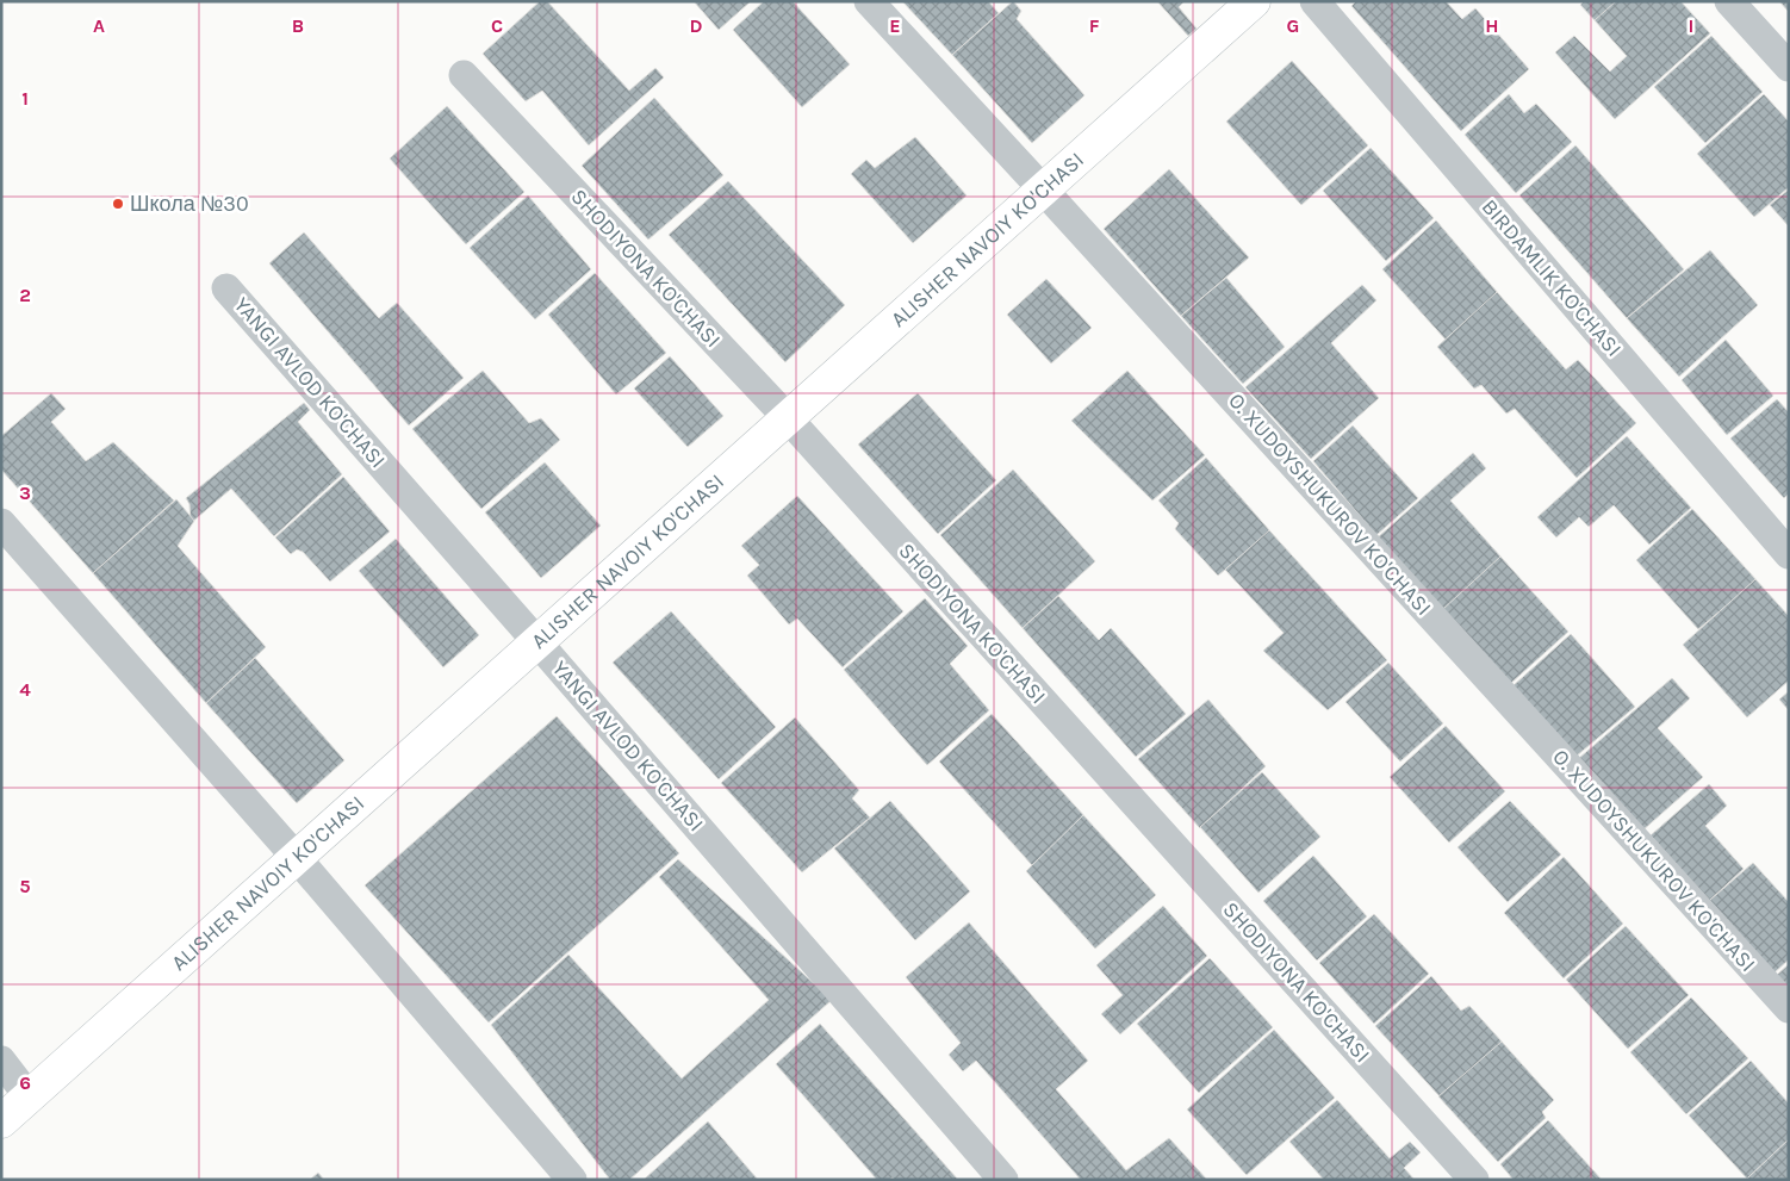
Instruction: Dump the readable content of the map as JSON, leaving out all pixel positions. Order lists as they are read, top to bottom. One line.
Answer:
{"streets":{"street":["ALISHER NAVOIY KO'CHASI","SHODIYONA KO'CHASI","BIRDAMLIK KO'CHASI","YANGI AVLOD KO'CHASI","O. XUDOYSHUKUROV KO'CHASI"]},"crossings":[["ALISHER NAVOIY KO'CHASI","SHODIYONA KO'CHASI"],["ALISHER NAVOIY KO'CHASI","YANGI AVLOD KO'CHASI"],["ALISHER NAVOIY KO'CHASI","O. XUDOYSHUKUROV KO'CHASI"]],"places":["Школа №30"],"grid":{"columns":["A","B","C","D","E","F","G","H","I"],"rows":["1","2","3","4","5","6"]}}
